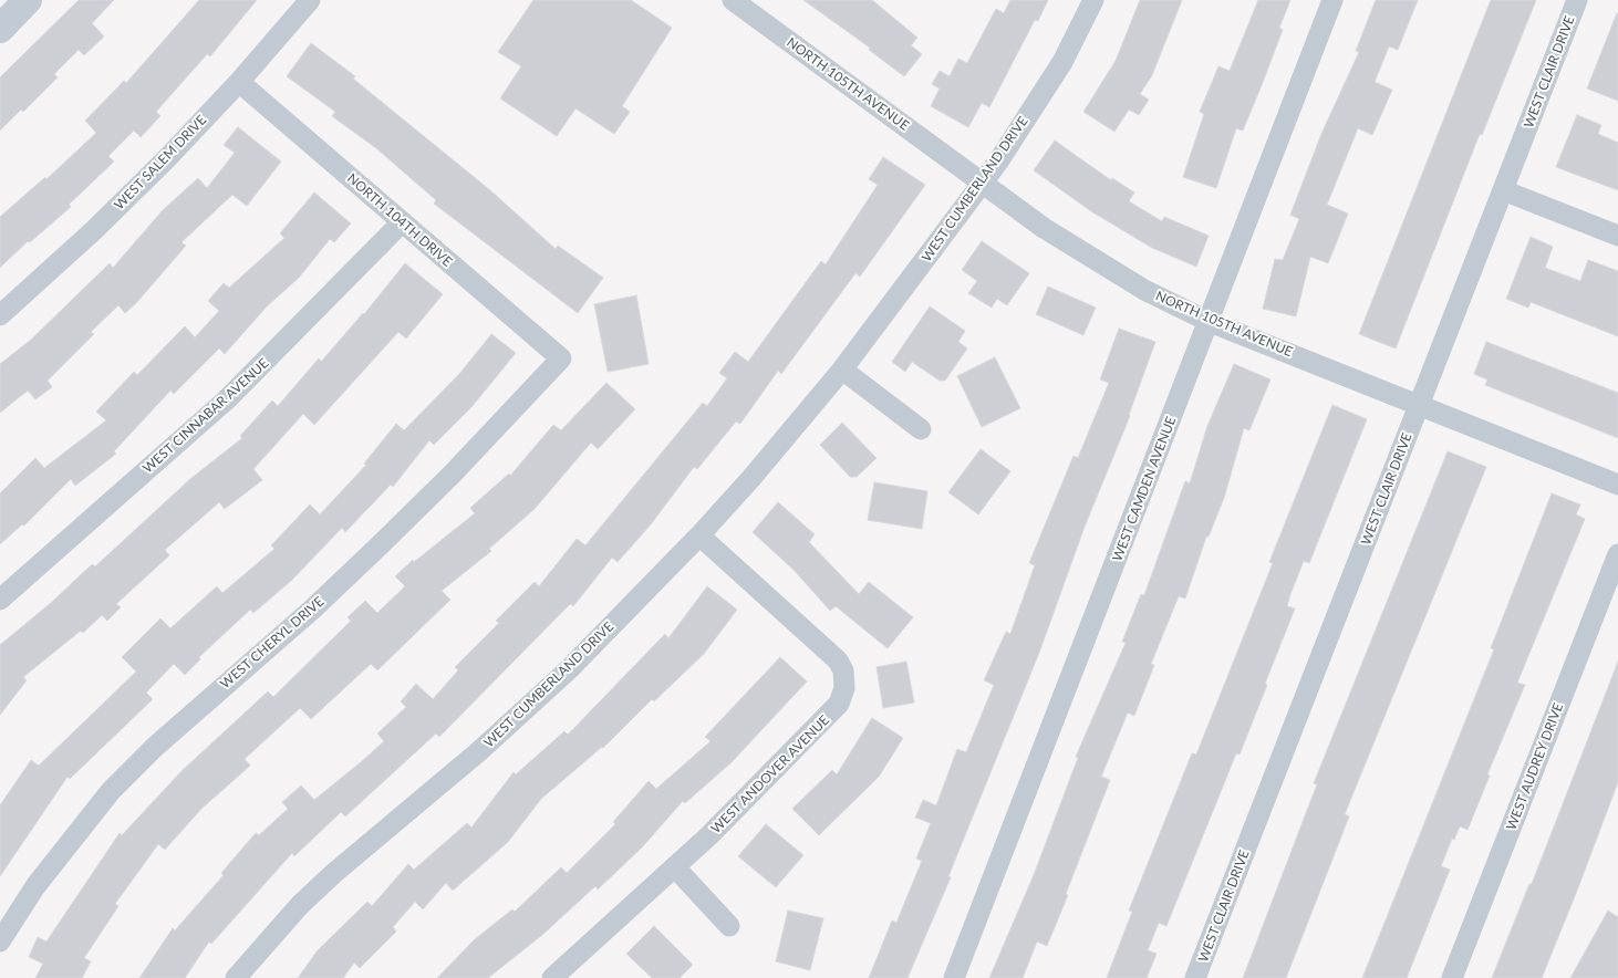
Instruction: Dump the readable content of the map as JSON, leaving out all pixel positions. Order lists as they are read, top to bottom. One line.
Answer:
{"streets":{"street":["WEST CLAIR DRIVE","NORTH 105TH AVENUE","WEST SALEM DRIVE","WEST CUMBERLAND DRIVE","NORTH 104TH DRIVE","WEST CINNABAR AVENUE","WEST CAMDEN AVENUE","WEST CHERYL DRIVE","WEST AUDREY DRIVE","WEST ANDOVER AVENUE"]},"crossings":[["WEST CLAIR DRIVE","NORTH 105TH AVENUE"],["NORTH 105TH AVENUE","WEST CUMBERLAND DRIVE"],["NORTH 105TH AVENUE","WEST CAMDEN AVENUE"],["WEST SALEM DRIVE","NORTH 104TH DRIVE"],["WEST CUMBERLAND DRIVE","WEST ANDOVER AVENUE"],["NORTH 104TH DRIVE","WEST CINNABAR AVENUE"],["NORTH 104TH DRIVE","WEST CHERYL DRIVE"]]}
